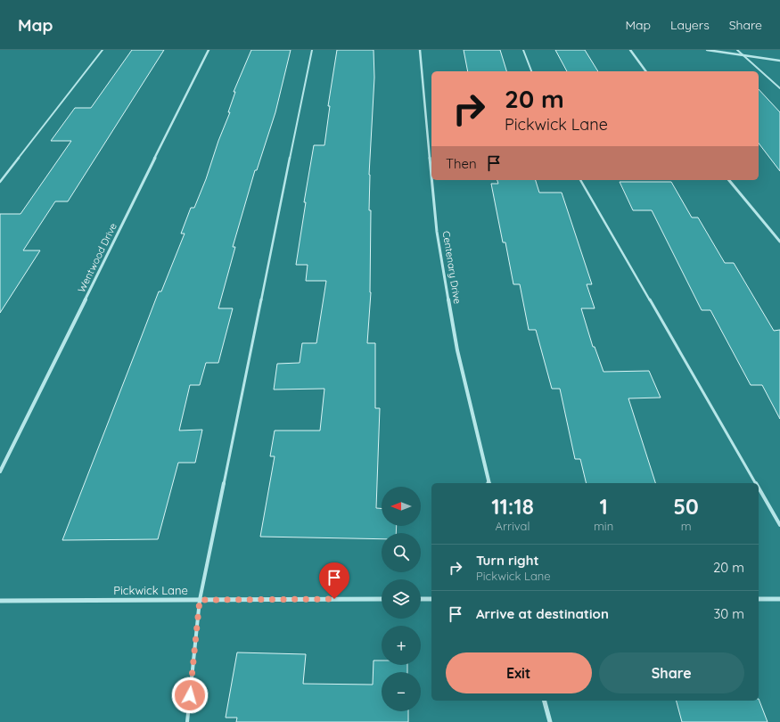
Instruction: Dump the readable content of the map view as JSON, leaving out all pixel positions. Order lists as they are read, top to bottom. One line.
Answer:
{"streets":{"street":["Wentwood Drive","Centenary Drive","Pickwick Lane"]},"north":"left","page":{"header":"Map","nav":["Map","Layers","Share"],"turn":["20 m","Pickwick Lane"],"then":"Then","eta":["11:18","Arrival","1","min","50","m"],"map_buttons":["+","−"],"list":[{"name":"Turn right","note":"Pickwick Lane","value":"20 m"},{"name":"Arrive at destination","value":"30 m"}],"buttons":["Exit","Share"]}}
